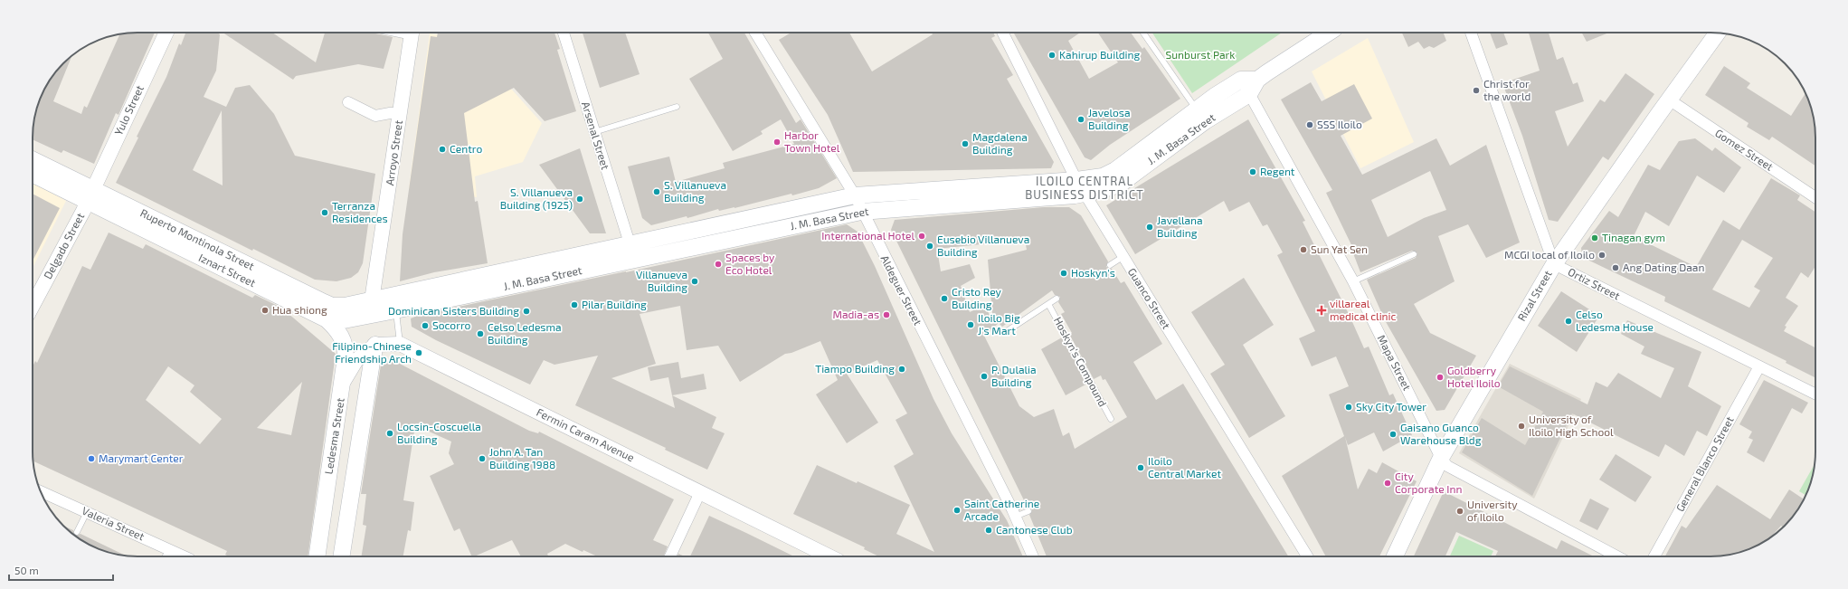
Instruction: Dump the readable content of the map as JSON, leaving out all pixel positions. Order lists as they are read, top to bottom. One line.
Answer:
{"streets":{"main road":["J. M. Basa Street","Ruperto Montinola Street","Iznart Street","Rizal Street","Ledesma Street"],"street":["Yulo Street","Arsenal Street","Gomez Street","Arroyo Street","Delgado Street","Ortiz Street","Aldeguer Street","Guanco Street","Mapa Street","Fermin Caram Avenue","General Blanco Street","Valeria Street"],"lane":["Hoskyn's Compound"]},"crossings":[["Yulo Street","Ruperto Montinola Street"],["Yulo Street","Delgado Street"],["Yulo Street","Iznart Street"],["Arsenal Street","J. M. Basa Street"],["J. M. Basa Street","Arroyo Street"],["J. M. Basa Street","Ruperto Montinola Street"],["J. M. Basa Street","Iznart Street"],["J. M. Basa Street","Aldeguer Street"],["J. M. Basa Street","Guanco Street"],["J. M. Basa Street","Mapa Street"],["Gomez Street","Rizal Street"],["Arroyo Street","Ruperto Montinola Street"],["Arroyo Street","Iznart Street"],["Ruperto Montinola Street","Delgado Street"],["Ruperto Montinola Street","Iznart Street"],["Delgado Street","Iznart Street"],["Iznart Street","Ledesma Street"],["Ortiz Street","Rizal Street"],["Ortiz Street","General Blanco Street"],["Rizal Street","Mapa Street"]],"districts":["ILOILO CENTRAL BUSINESS DISTRICT"],"parks":["Sunburst Park"],"places":{"other":["Kahirup Building","Christ for the world","Javelosa Building","SSS Iloilo","Harbor Town Hotel","Magdalena Building","Centro","Regent","S. Villanueva Building","S. Villanueva Building (1925)","Terranza Residences","Javellana Building","International Hotel","Tinagan gym","Eusebio Villanueva Building","Sun Yat Sen","MCGI local of Iloilo","Spaces by Eco Hotel","Ang Dating Daan","Hoskyn's","Villanueva Building","Cristo Rey Building","Pilar Building","Hua shiong","Dominican Sisters Building","Madia-as","Celso Ledesma House","Iloilo Big J's Mart","Socorro","Celso Ledesma Building","Filipino-Chinese Friendship Arch","Tiampo Building","P. Dulalia Building","Goldberry Hotel Iloilo","Sky City Tower","University of Iloilo High School","Locsin-Coscuella Building","Gaisano Guanco Warehouse Bldg","Marymart Center","John A. Tan Building 1988","Iloilo Central Market","City Corporate Inn","Saint Catherine Arcade","University of Iloilo","Cantonese Club"],"health":["villareal medical clinic"]},"scale_bar":"50 m"}
